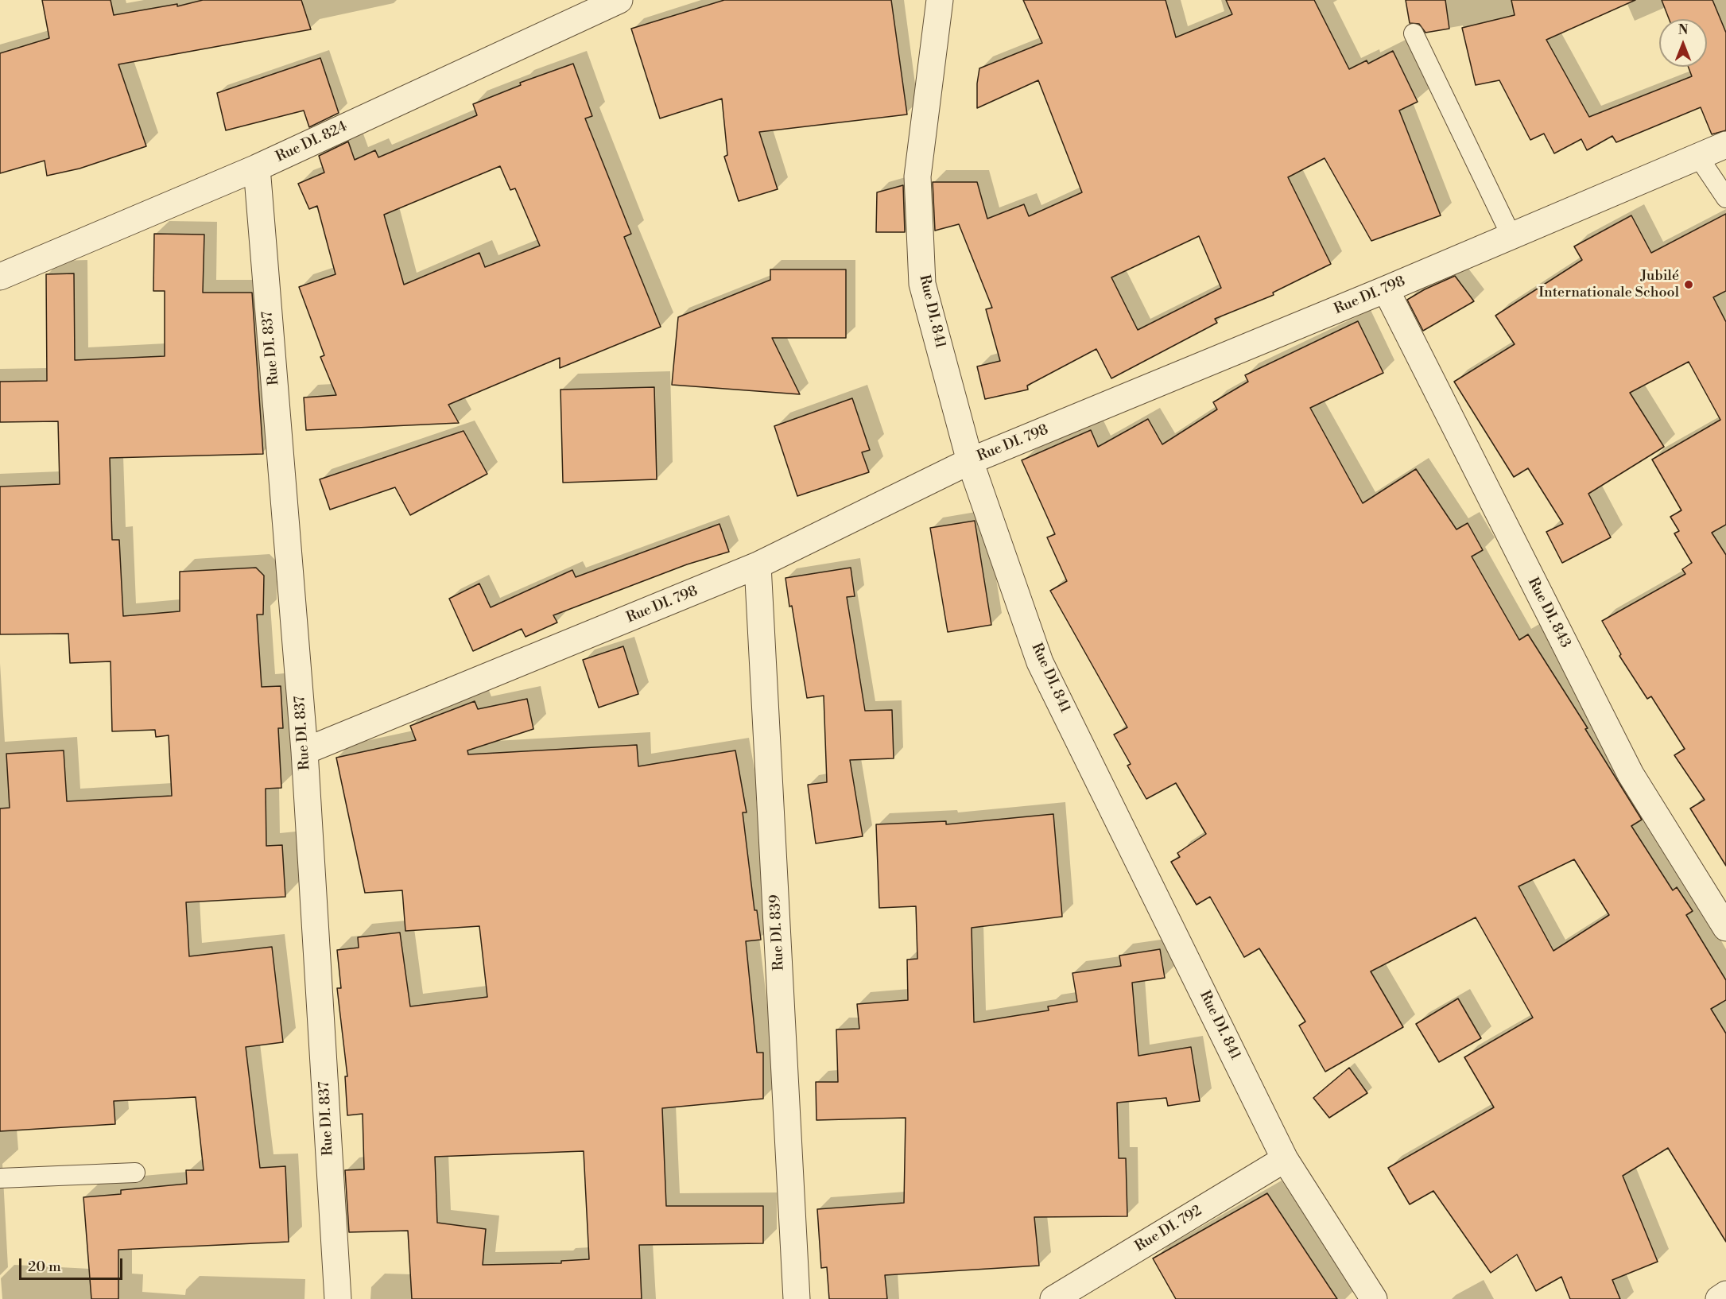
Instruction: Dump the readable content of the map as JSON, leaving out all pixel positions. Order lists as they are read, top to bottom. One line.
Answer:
{"streets":{"street":["Rue DI. 824","Rue DI. 798","Rue DI. 841","Rue DI. 837","Rue DI. 843","Rue DI. 839","Rue DI. 792"]},"crossings":[["Rue DI. 824","Rue DI. 837"],["Rue DI. 798","Rue DI. 841"],["Rue DI. 798","Rue DI. 837"],["Rue DI. 798","Rue DI. 843"],["Rue DI. 798","Rue DI. 839"],["Rue DI. 841","Rue DI. 792"]],"places":["Jubilé Internationale School"],"scale_bar":"20 m","north":"top"}
